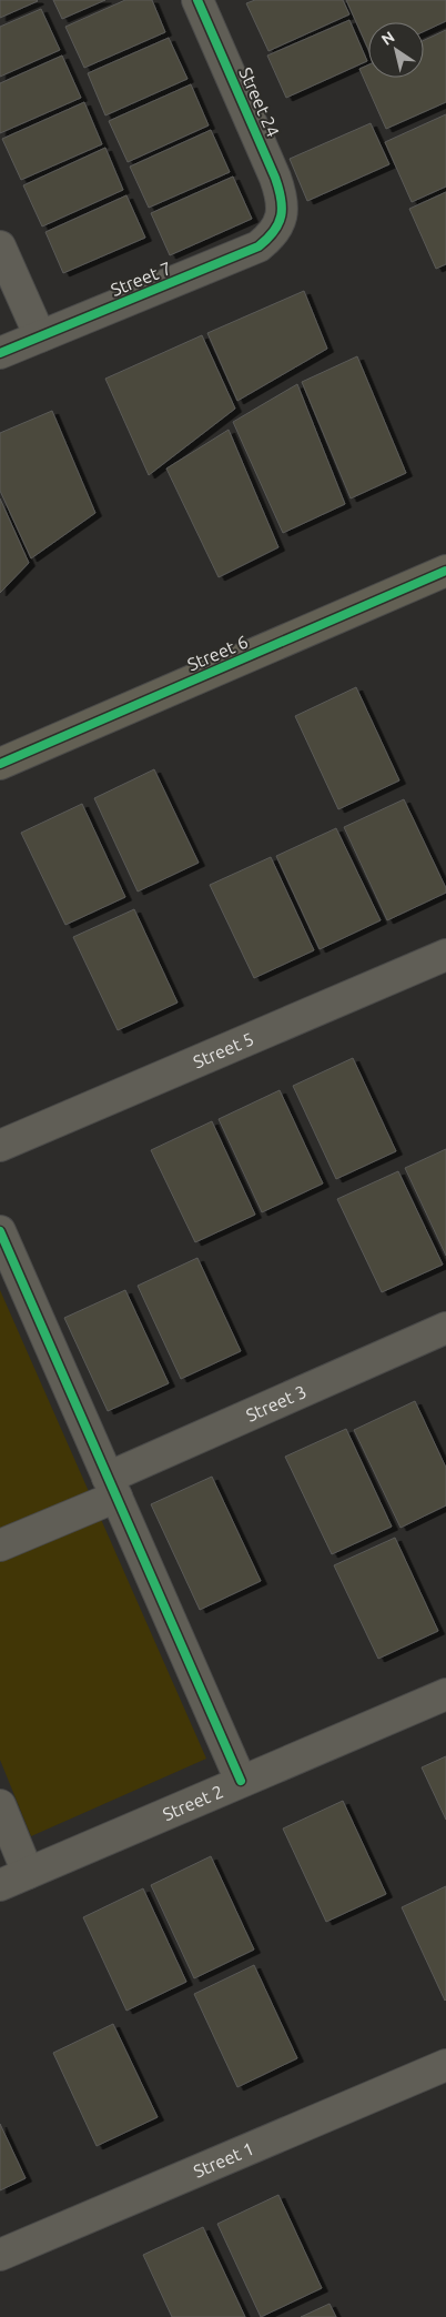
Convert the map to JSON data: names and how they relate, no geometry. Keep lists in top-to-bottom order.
{
  "streets": {
    "street": [
      "Street 24",
      "Street 7",
      "Street 6",
      "Street 5",
      "Street 3",
      "Street 2",
      "Street 1"
    ]
  },
  "crossings": [
    ["Street 24", "Street 7"]
  ],
  "north": "top left"
}
